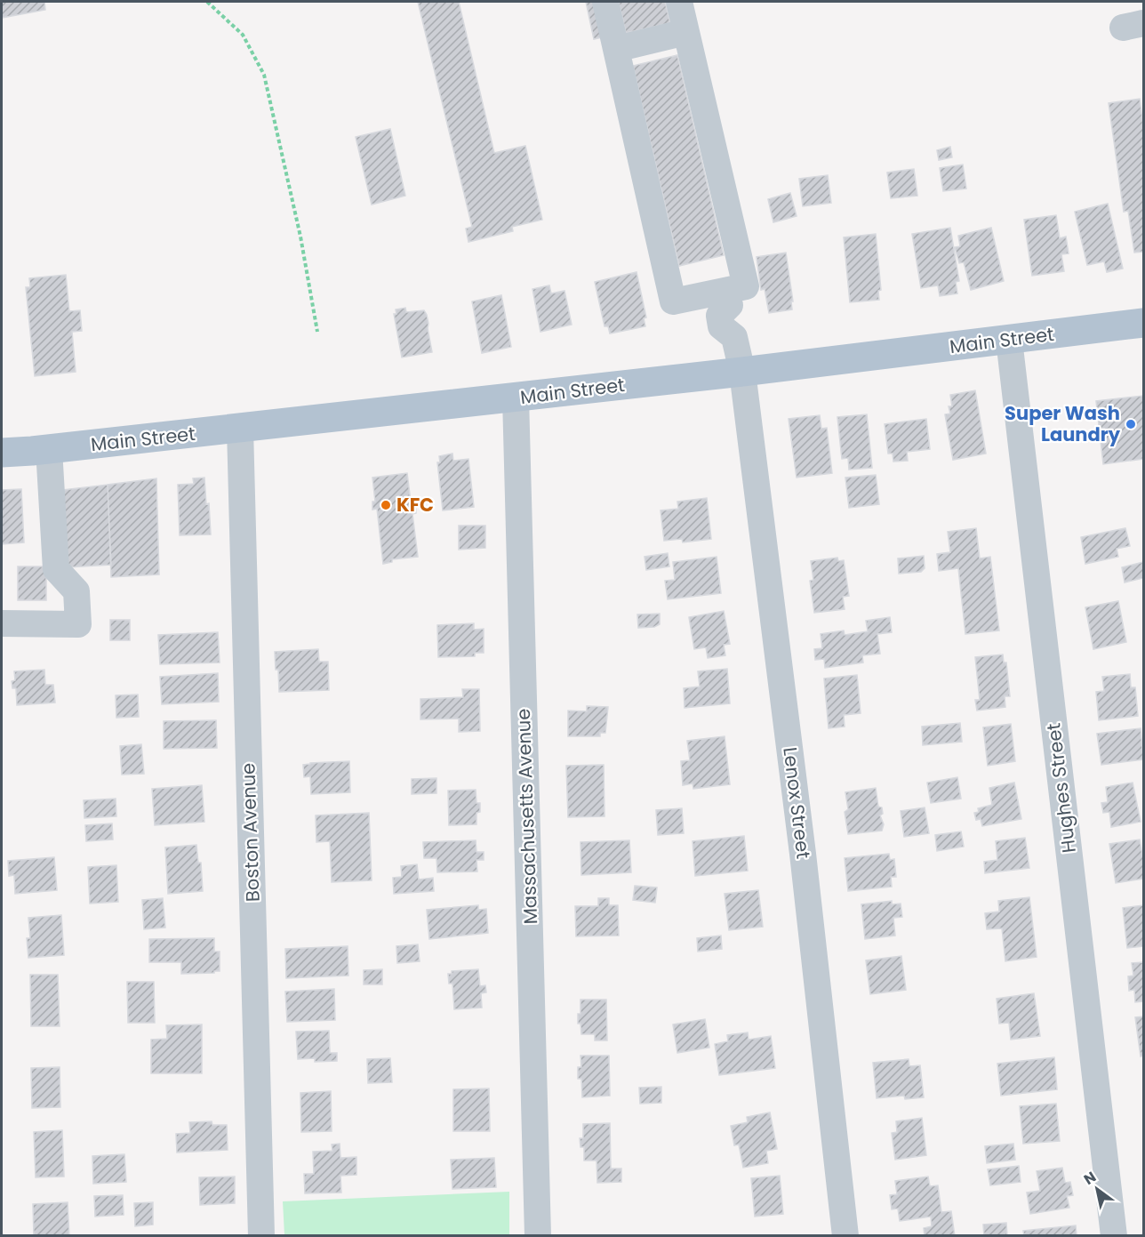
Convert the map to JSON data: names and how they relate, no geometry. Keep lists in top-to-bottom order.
{
  "streets": {
    "main road": ["Main Street"],
    "street": [
      "Hughes Street",
      "Lenox Street",
      "Massachusetts Avenue",
      "Boston Avenue"
    ]
  },
  "crossings": [
    ["Main Street", "Hughes Street"],
    ["Main Street", "Lenox Street"],
    ["Main Street", "Massachusetts Avenue"],
    ["Main Street", "Boston Avenue"]
  ],
  "places": ["Super Wash Laundry", "KFC"],
  "north": "top left"
}
